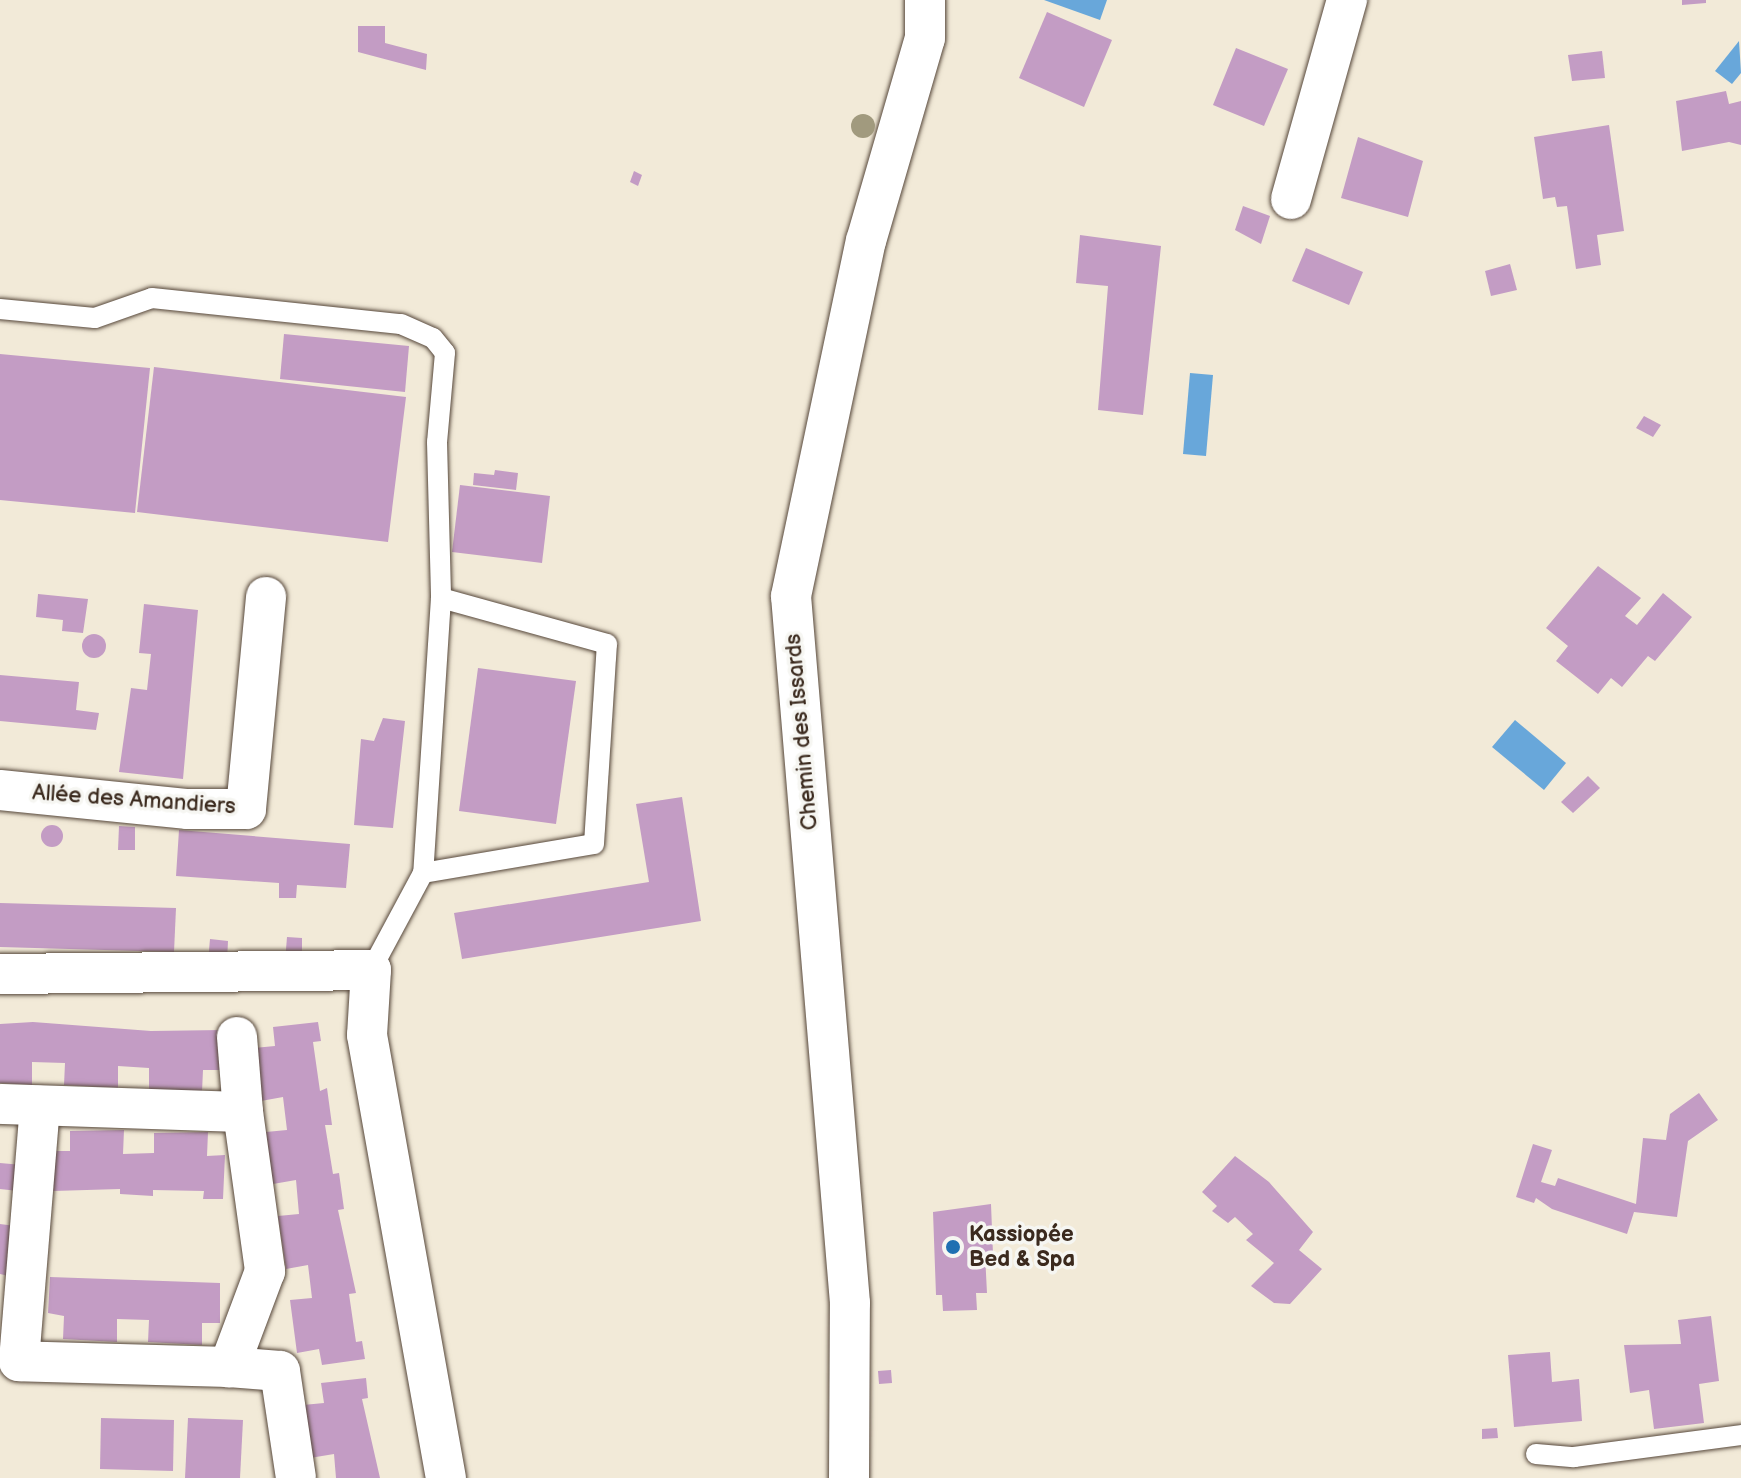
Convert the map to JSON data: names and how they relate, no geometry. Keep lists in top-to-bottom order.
{
  "streets": {
    "street": ["Chemin des Issards", "Allée des Amandiers"]
  },
  "places": ["Kassiopée Bed & Spa"]
}
